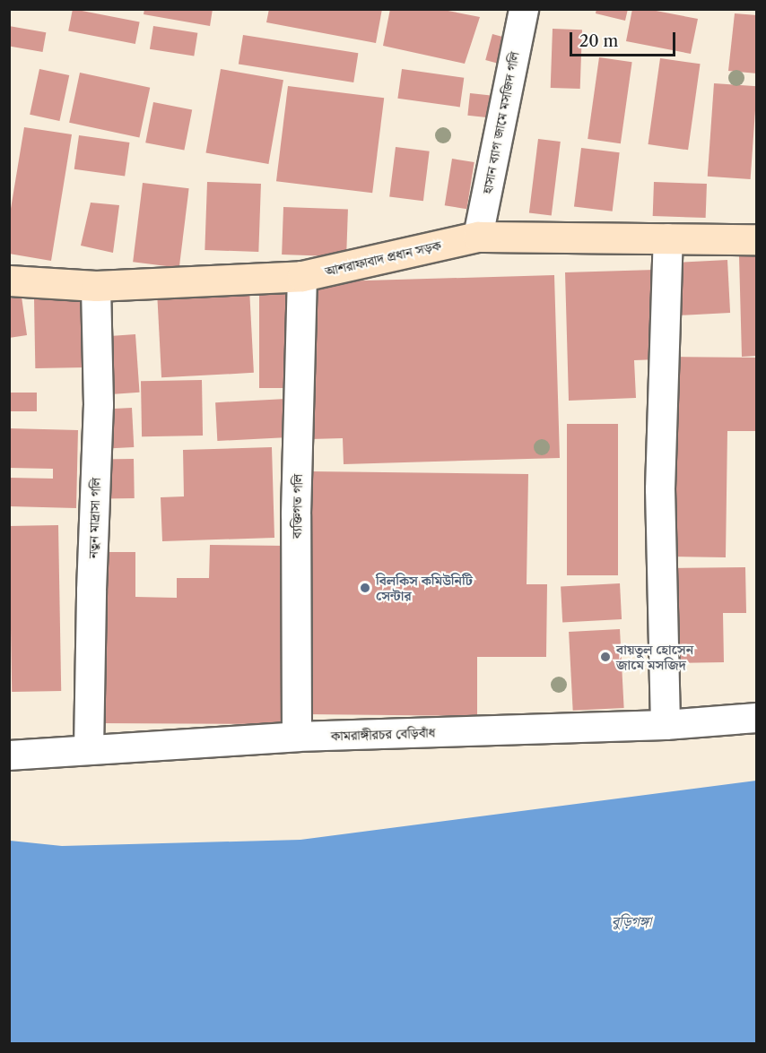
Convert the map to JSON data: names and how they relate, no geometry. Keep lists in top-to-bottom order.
{
  "streets": {
    "street": [
      "হাসান ব্যাগ জামে মসজিদ গলি",
      "আশরাফাবাদ প্রধান সড়ক",
      "ব্যক্তিগত গলি",
      "নতুন মাদ্রাসা গলি",
      "কামরাঙ্গীরচর বেড়িবাঁধ"
    ]
  },
  "crossings": [
    ["হাসান ব্যাগ জামে মসজিদ গলি", "আশরাফাবাদ প্রধান সড়ক"],
    ["আশরাফাবাদ প্রধান সড়ক", "ব্যক্তিগত গলি"],
    ["আশরাফাবাদ প্রধান সড়ক", "নতুন মাদ্রাসা গলি"],
    ["ব্যক্তিগত গলি", "কামরাঙ্গীরচর বেড়িবাঁধ"],
    ["নতুন মাদ্রাসা গলি", "কামরাঙ্গীরচর বেড়িবাঁধ"]
  ],
  "water": ["বুড়িগঙ্গা"],
  "places": ["বিলকিস কমিউনিটি সেন্টার", "বায়তুল হোসেন জামে মসজিদ"],
  "scale_bar": "20 m"
}
